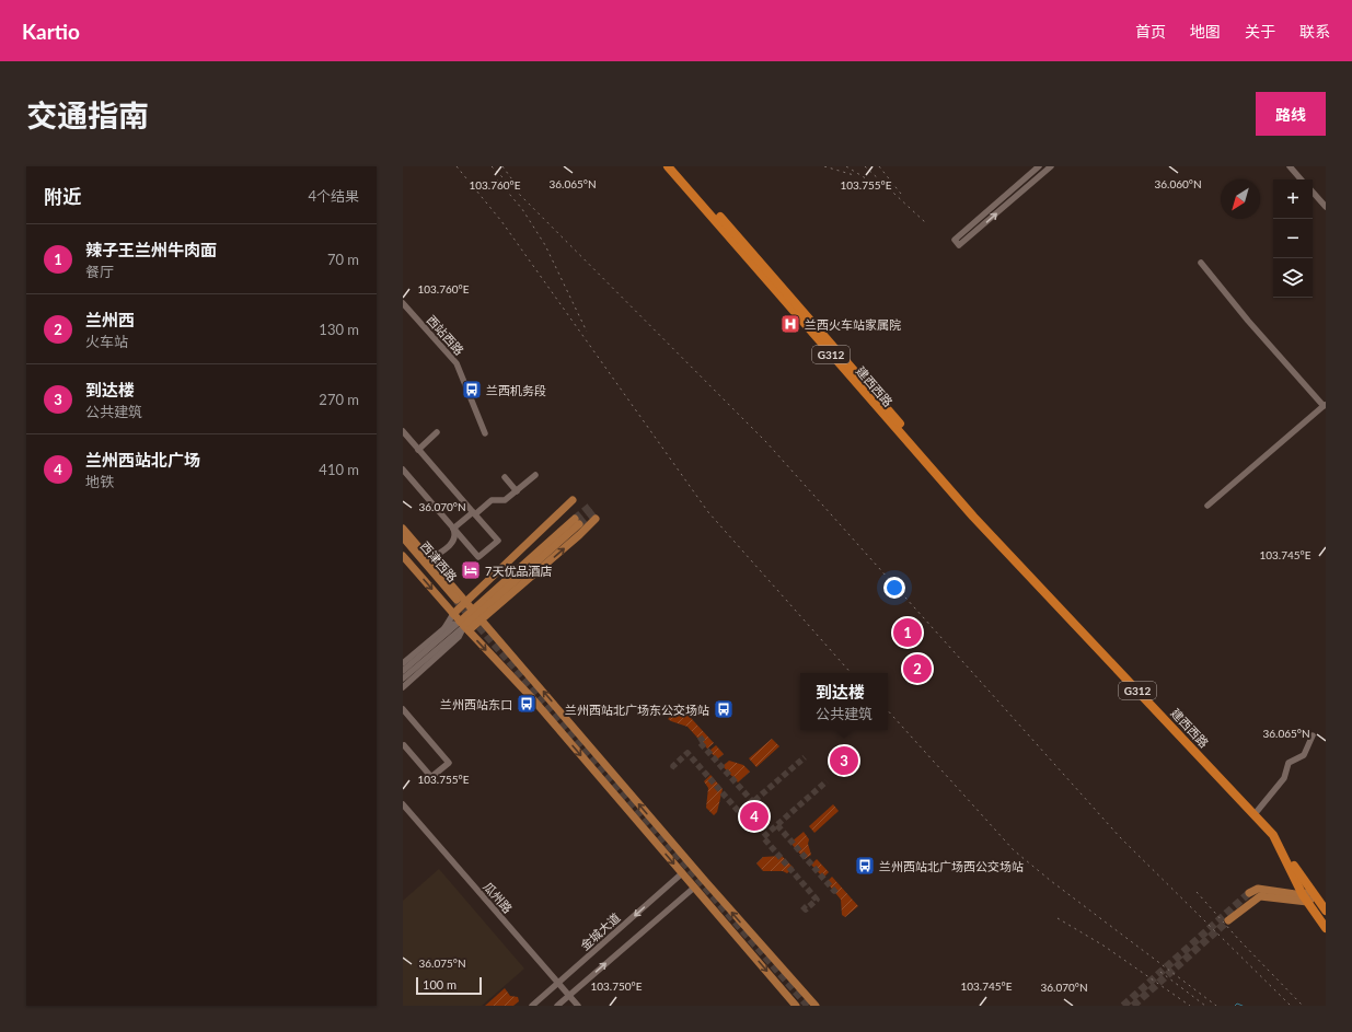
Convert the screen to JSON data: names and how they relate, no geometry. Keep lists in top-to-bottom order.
{
  "streets": {
    "highway": ["G312", "建西西路"],
    "main road": ["西津西路"],
    "street": ["西站西路", "瓜州路", "金城大道"]
  },
  "crossings": [
    ["G312", "建西西路"],
    ["瓜州路", "金城大道"]
  ],
  "places": {
    "hospital": ["兰西火车站家属院"],
    "bus stop": [
      "兰西机务段",
      "兰州西站东口",
      "兰州西站北广场东公交场站",
      "兰州西站北广场西公交场站"
    ],
    "hotel": ["7天优品酒店"]
  },
  "scale_bar": "100 m",
  "north": "bottom left",
  "page": {
    "header": "Kartio",
    "nav": [
      "首页",
      "地图",
      "关于",
      "联系"
    ],
    "title": "交通指南",
    "buttons": "路线",
    "heading": ["附近", "4个结果"],
    "map_buttons": ["+", "−"],
    "list": [
      {
        "mark": "1",
        "name": "辣子王兰州牛肉面",
        "note": "餐厅",
        "value": "70 m"
      },
      {
        "mark": "2",
        "name": "兰州西",
        "note": "火车站",
        "value": "130 m"
      },
      {
        "mark": "3",
        "name": "到达楼",
        "note": "公共建筑",
        "value": "270 m"
      },
      {
        "mark": "4",
        "name": "兰州西站北广场",
        "note": "地铁",
        "value": "410 m"
      }
    ],
    "pins": [
      "1",
      "2",
      "3",
      "4"
    ],
    "popup": ["到达楼", "公共建筑"],
    "scale": "100 m"
  },
  "coordinates": [
    "36.065°N",
    "36.060°N",
    "103.760°E",
    "103.755°E",
    "36.070°N",
    "103.745°E",
    "36.075°N",
    "103.750°E"
  ]
}
